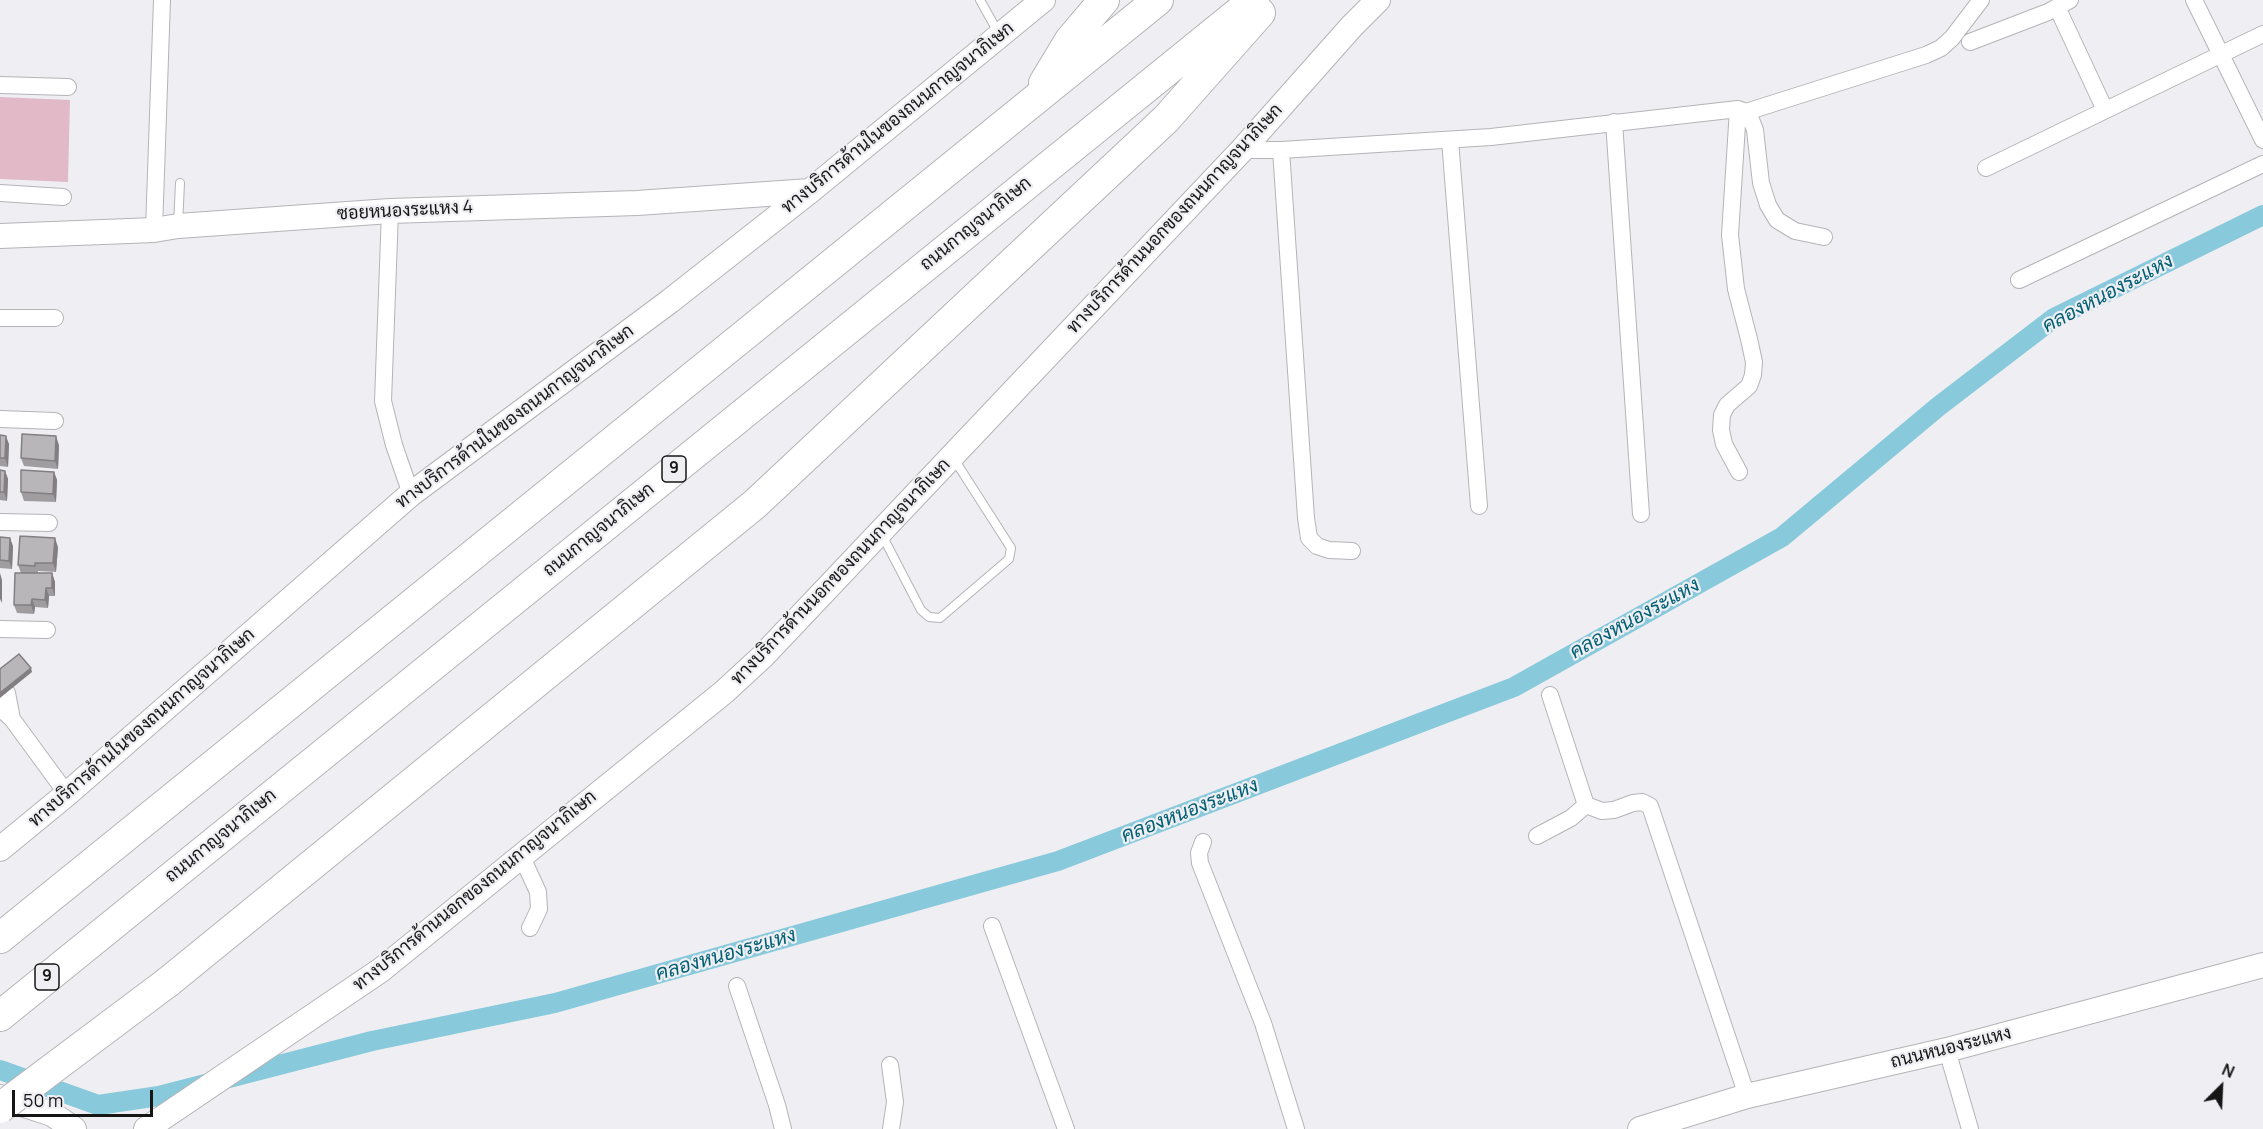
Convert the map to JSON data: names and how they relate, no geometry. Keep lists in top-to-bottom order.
{
  "streets": {
    "highway": ["ถนนกาญจนาภิเษก", "9"],
    "main road": [
      "ทางบริการด้านในของถนนกาญจนาภิเษก",
      "ซอยหนองระแหง 4",
      "ทางบริการด้านนอกของถนนกาญจนาภิเษก",
      "ถนนหนองระแหง"
    ]
  },
  "crossings": [
    ["ทางบริการด้านในของถนนกาญจนาภิเษก", "ซอยหนองระแหง 4"]
  ],
  "water": ["คลองหนองระแหง"],
  "scale_bar": "50 m",
  "north": "top right"
}
